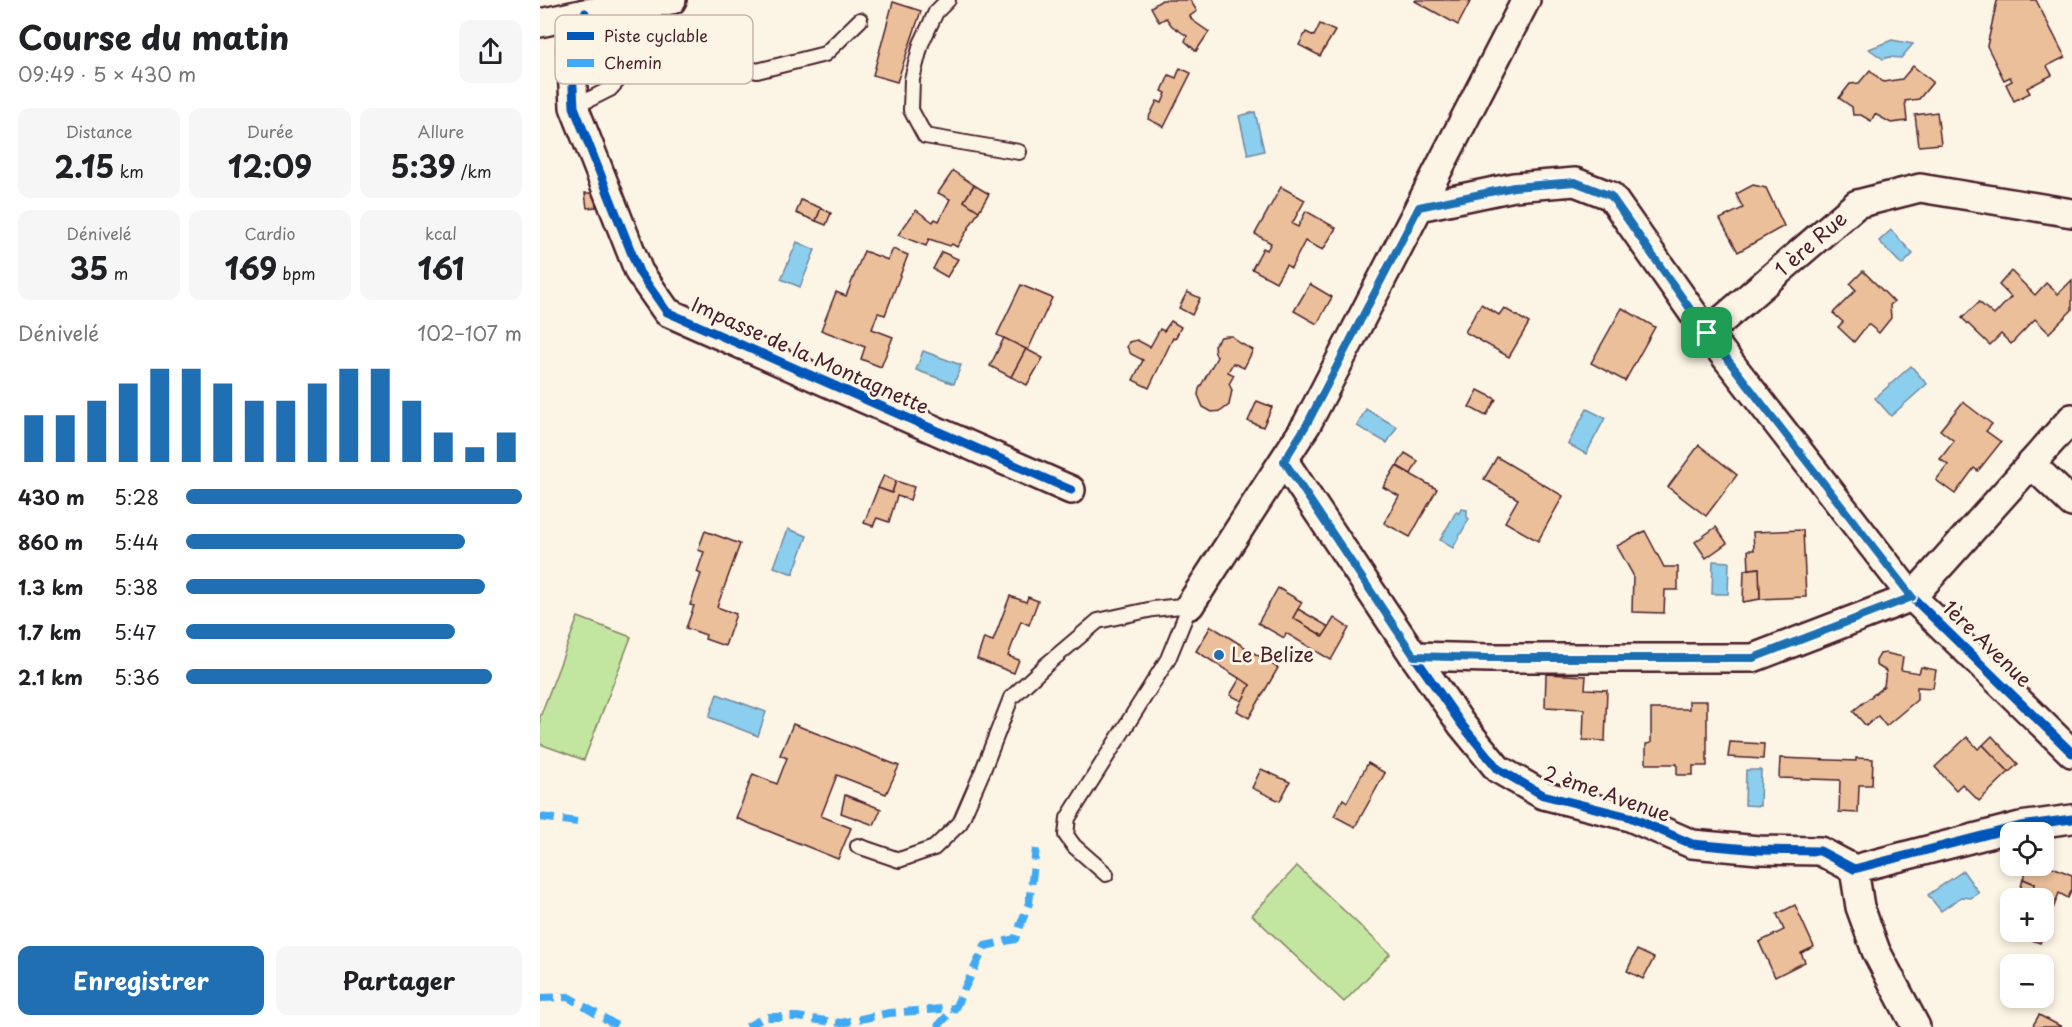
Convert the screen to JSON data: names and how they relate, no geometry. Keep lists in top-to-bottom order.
{
  "streets": {
    "street": [
      "1 ère Rue",
      "Impasse de la Montagnette",
      "1ère Avenue",
      "2 ème Avenue"
    ]
  },
  "crossings": [
    ["1 ère Rue", "1ère Avenue"]
  ],
  "places": ["Le Belize"],
  "legend": ["Piste cyclable", "Chemin"],
  "page": {
    "heading": ["Course du matin", "09:49 · 5 × 430 m"],
    "stats": [
      ["Distance", "2.15 km"],
      ["Durée", "12:09"],
      ["Allure", "5:39 /km"],
      ["Dénivelé", "35 m"],
      ["Cardio", "169 bpm"],
      ["kcal", "161"]
    ],
    "chart": ["Dénivelé", "102–107 m"],
    "list": [
      {
        "name": "430 m",
        "note": "5:28"
      },
      {
        "name": "860 m",
        "note": "5:44"
      },
      {
        "name": "1.3 km",
        "note": "5:38"
      },
      {
        "name": "1.7 km",
        "note": "5:47"
      },
      {
        "name": "2.1 km",
        "note": "5:36"
      }
    ],
    "map_buttons": ["+", "−"],
    "buttons": ["Enregistrer", "Partager"]
  }
}
